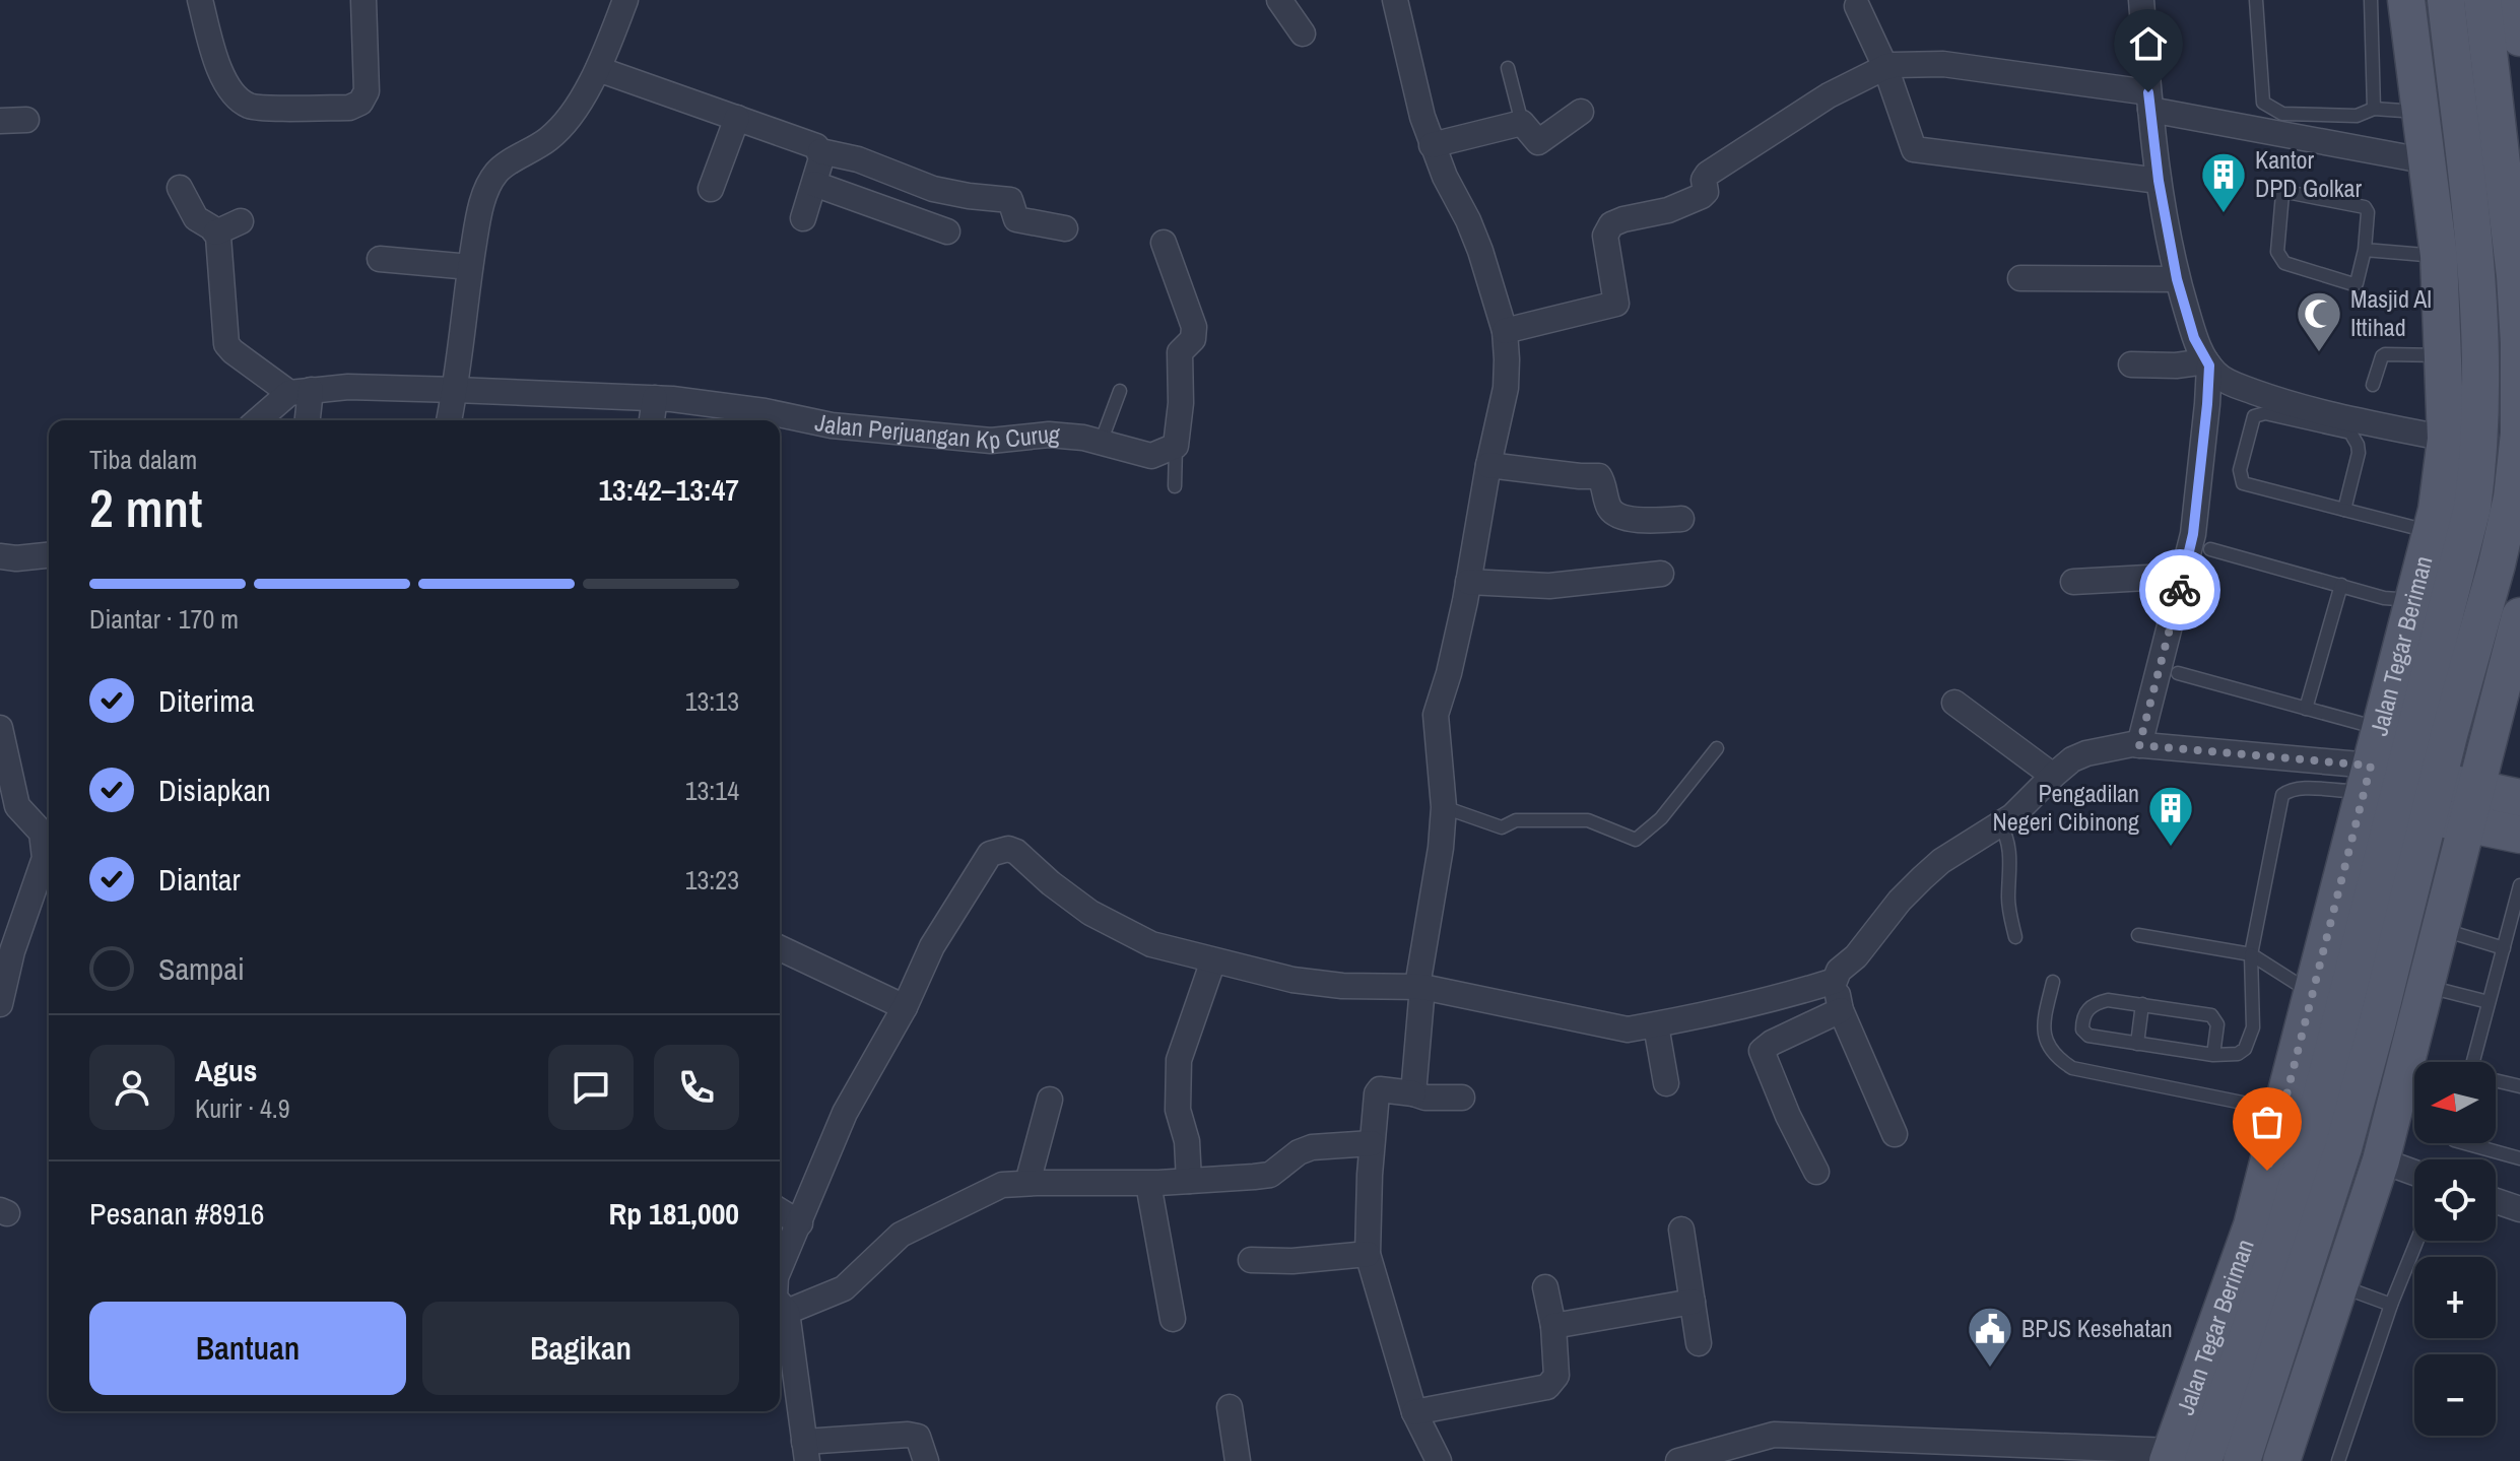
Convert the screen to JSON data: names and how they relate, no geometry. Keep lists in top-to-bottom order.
{
  "streets": {
    "main road": ["Jalan Tegar Beriman"],
    "street": ["Jalan Perjuangan Kp Curug"]
  },
  "places": {
    "building": ["Kantor DPD Golkar", "Pengadilan Negeri Cibinong"],
    "mosque": ["Masjid Al Ittihad"],
    "public building": ["BPJS Kesehatan"]
  },
  "north": "left",
  "page": {
    "heading": ["2 mnt", "Tiba dalam", "13:42–13:47"],
    "panel": [
      "Agus",
      "Kurir · 4.9",
      "Pesanan #8916",
      "Rp 181,000"
    ],
    "bar": "Diantar · 170 m",
    "list": [
      ["Diterima", "13:13"],
      ["Disiapkan", "13:14"],
      ["Diantar", "13:23"],
      "Sampai"
    ],
    "map_buttons": ["+", "−"],
    "buttons": ["Bantuan", "Bagikan"]
  }
}
